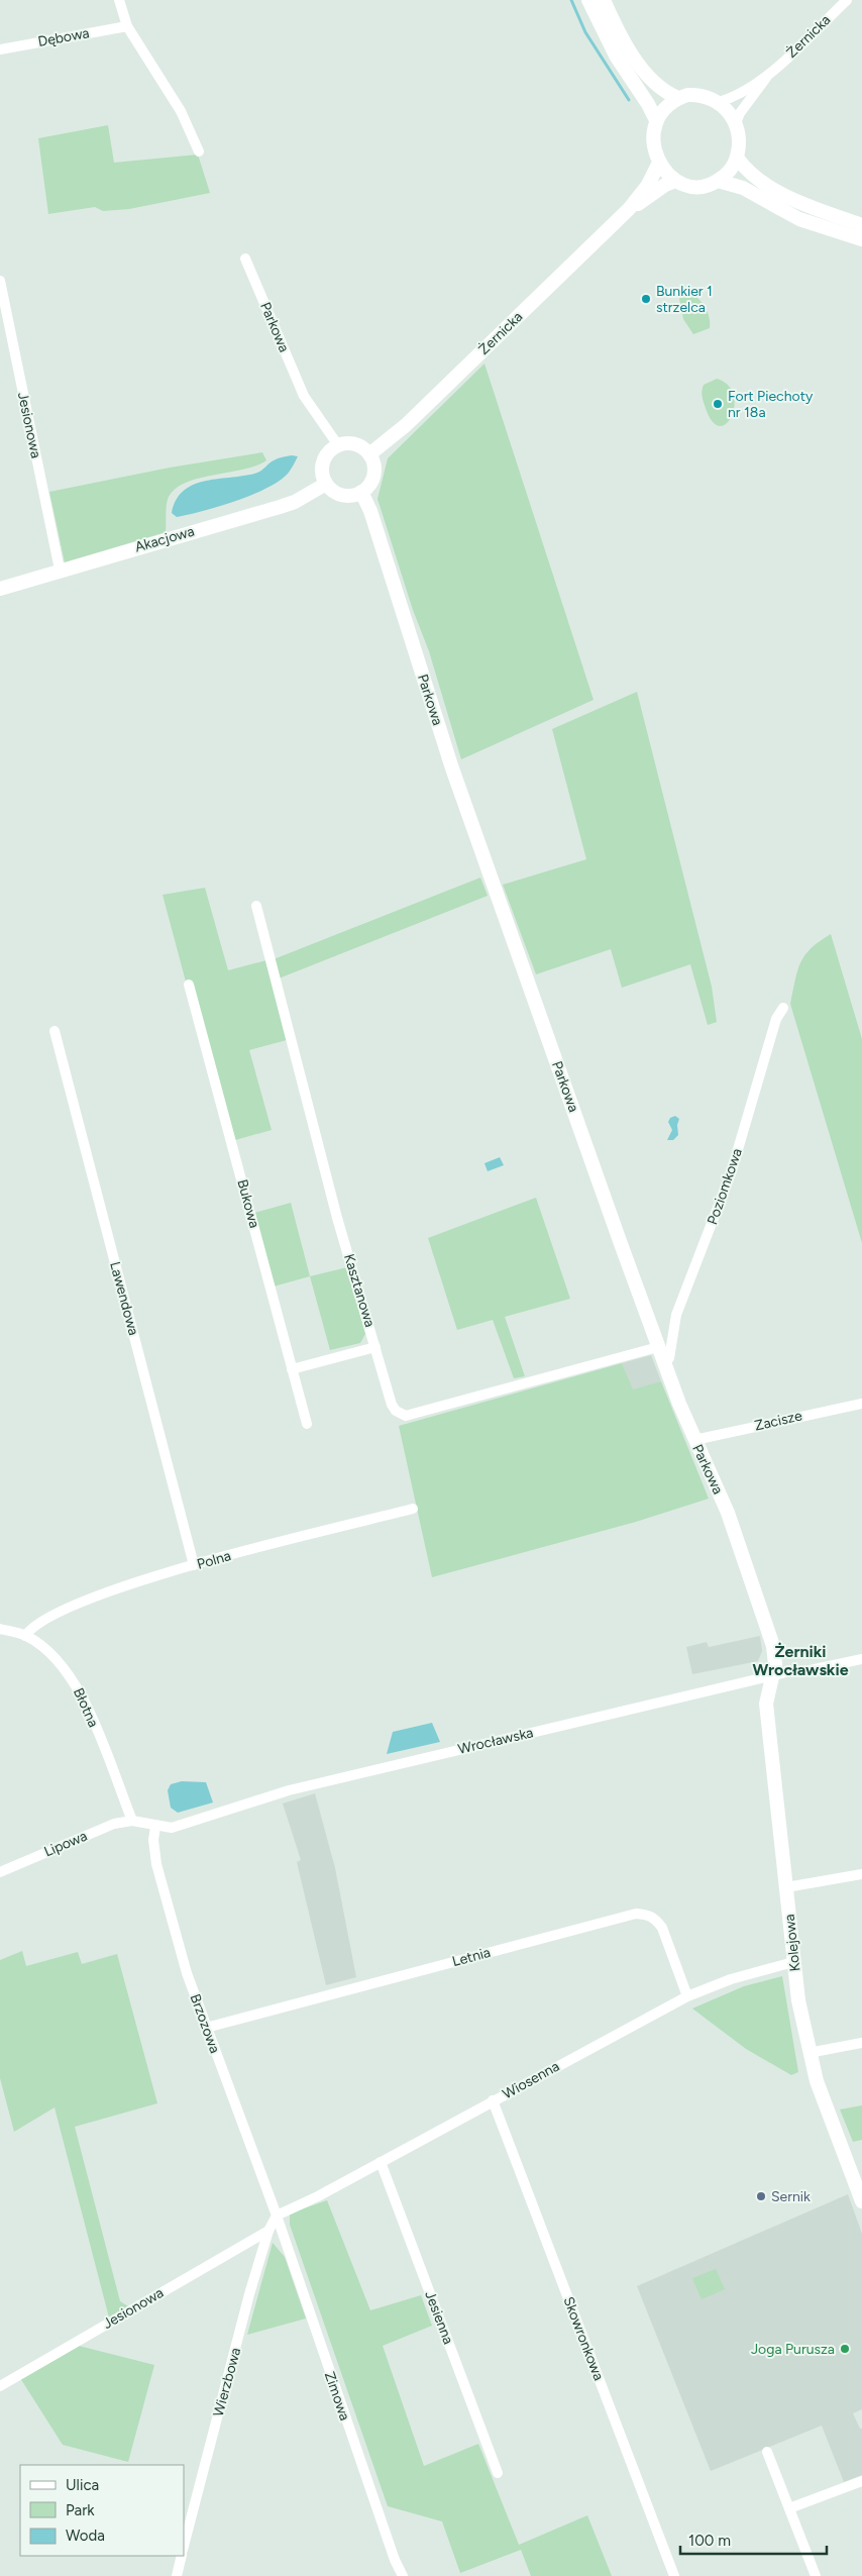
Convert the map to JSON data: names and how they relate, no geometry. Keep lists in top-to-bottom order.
{
  "streets": {
    "street": [
      "Żernicka",
      "Dębowa",
      "Parkowa",
      "Jesionowa",
      "Akacjowa",
      "Poziomkowa",
      "Bukowa",
      "Kasztanowa",
      "Lawendowa",
      "Zacisze",
      "Polna",
      "Błotna",
      "Wrocławska",
      "Lipowa",
      "Kolejowa",
      "Letnia",
      "Brzozowa",
      "Wiosenna",
      "Jesienna",
      "Skowronkowa",
      "Wierzbowa",
      "Zimowa"
    ]
  },
  "crossings": [
    ["Żernicka", "Parkowa"],
    ["Żernicka", "Akacjowa"],
    ["Parkowa", "Akacjowa"],
    ["Parkowa", "Poziomkowa"],
    ["Parkowa", "Kasztanowa"],
    ["Parkowa", "Zacisze"],
    ["Parkowa", "Wrocławska"],
    ["Parkowa", "Kolejowa"],
    ["Jesionowa", "Akacjowa"],
    ["Jesionowa", "Wierzbowa"],
    ["Lawendowa", "Polna"],
    ["Polna", "Błotna"],
    ["Błotna", "Wrocławska"],
    ["Błotna", "Lipowa"],
    ["Wrocławska", "Lipowa"],
    ["Wrocławska", "Kolejowa"],
    ["Wrocławska", "Brzozowa"],
    ["Kolejowa", "Wiosenna"],
    ["Letnia", "Brzozowa"],
    ["Letnia", "Wiosenna"],
    ["Brzozowa", "Wiosenna"],
    ["Brzozowa", "Wierzbowa"],
    ["Brzozowa", "Zimowa"],
    ["Wiosenna", "Jesienna"],
    ["Wiosenna", "Skowronkowa"],
    ["Wiosenna", "Wierzbowa"],
    ["Wiosenna", "Zimowa"],
    ["Wierzbowa", "Zimowa"]
  ],
  "districts": ["Żerniki Wrocławskie"],
  "places": [
    "Bunkier 1 strzelca",
    "Fort Piechoty nr 18a",
    "Sernik",
    "Joga Purusza"
  ],
  "legend": ["Ulica", "Park", "Woda"],
  "scale_bar": "100 m"
}
